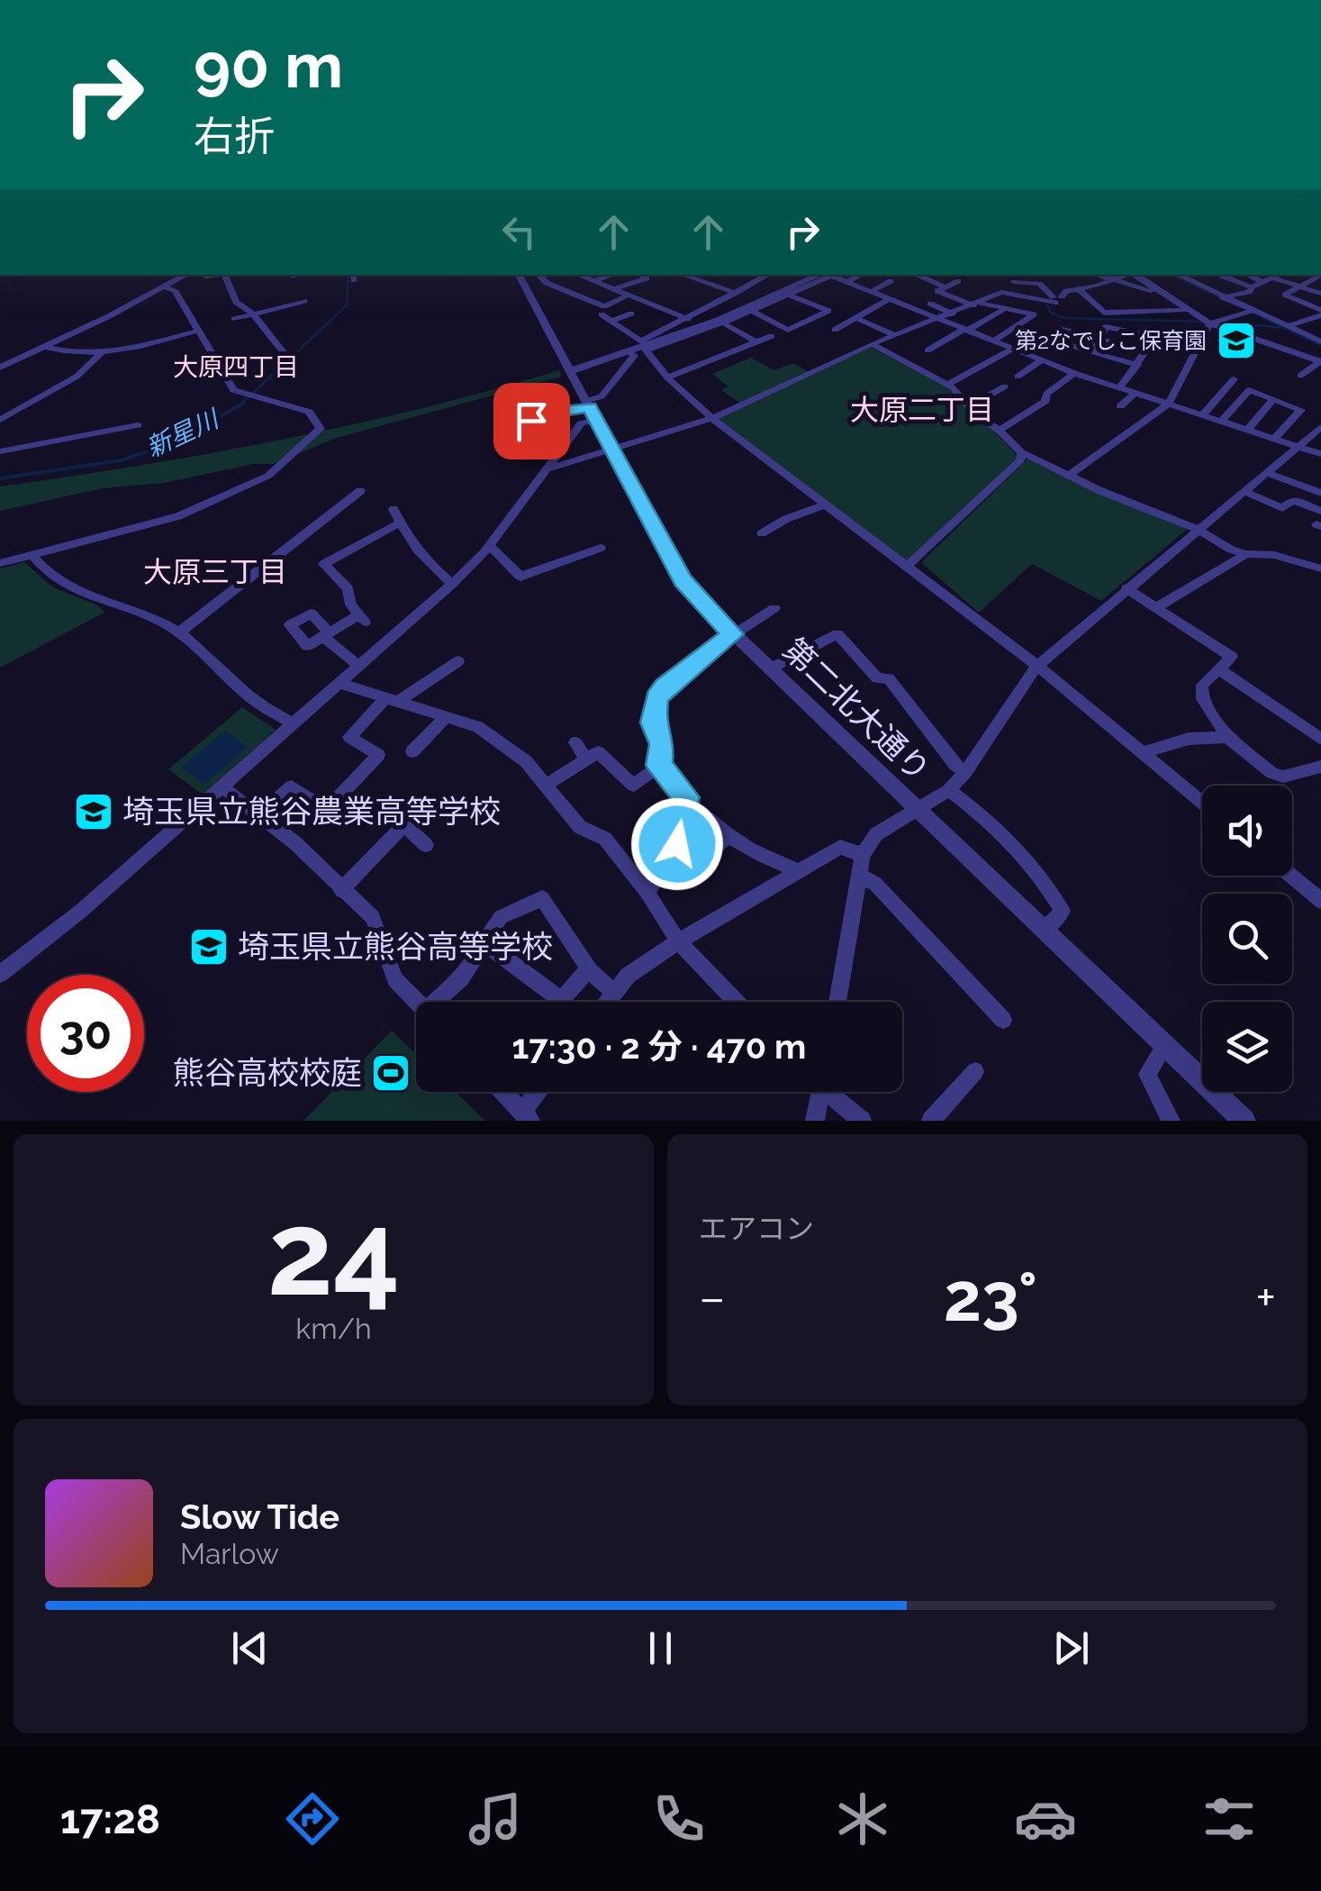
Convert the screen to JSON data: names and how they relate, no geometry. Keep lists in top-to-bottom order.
{
  "streets": {
    "street": ["第二北大通り"]
  },
  "districts": ["大原四丁目", "大原二丁目", "大原三丁目"],
  "water": ["新星川"],
  "places": {
    "school or university": ["第2なでしこ保育園", "埼玉県立熊谷農業高等学校", "埼玉県立熊谷高等学校"],
    "sports": ["熊谷高校校庭"]
  },
  "page": {
    "turn": ["90 m", "右折"],
    "limit": "30",
    "trip": "17:30 · 2 分 · 470 m",
    "tile": [
      ["24", "km/h"],
      "エアコン"
    ],
    "heat": ["−", "23°", "+"],
    "song": ["Slow Tide", "Marlow"],
    "tabs": "17:28"
  }
}
